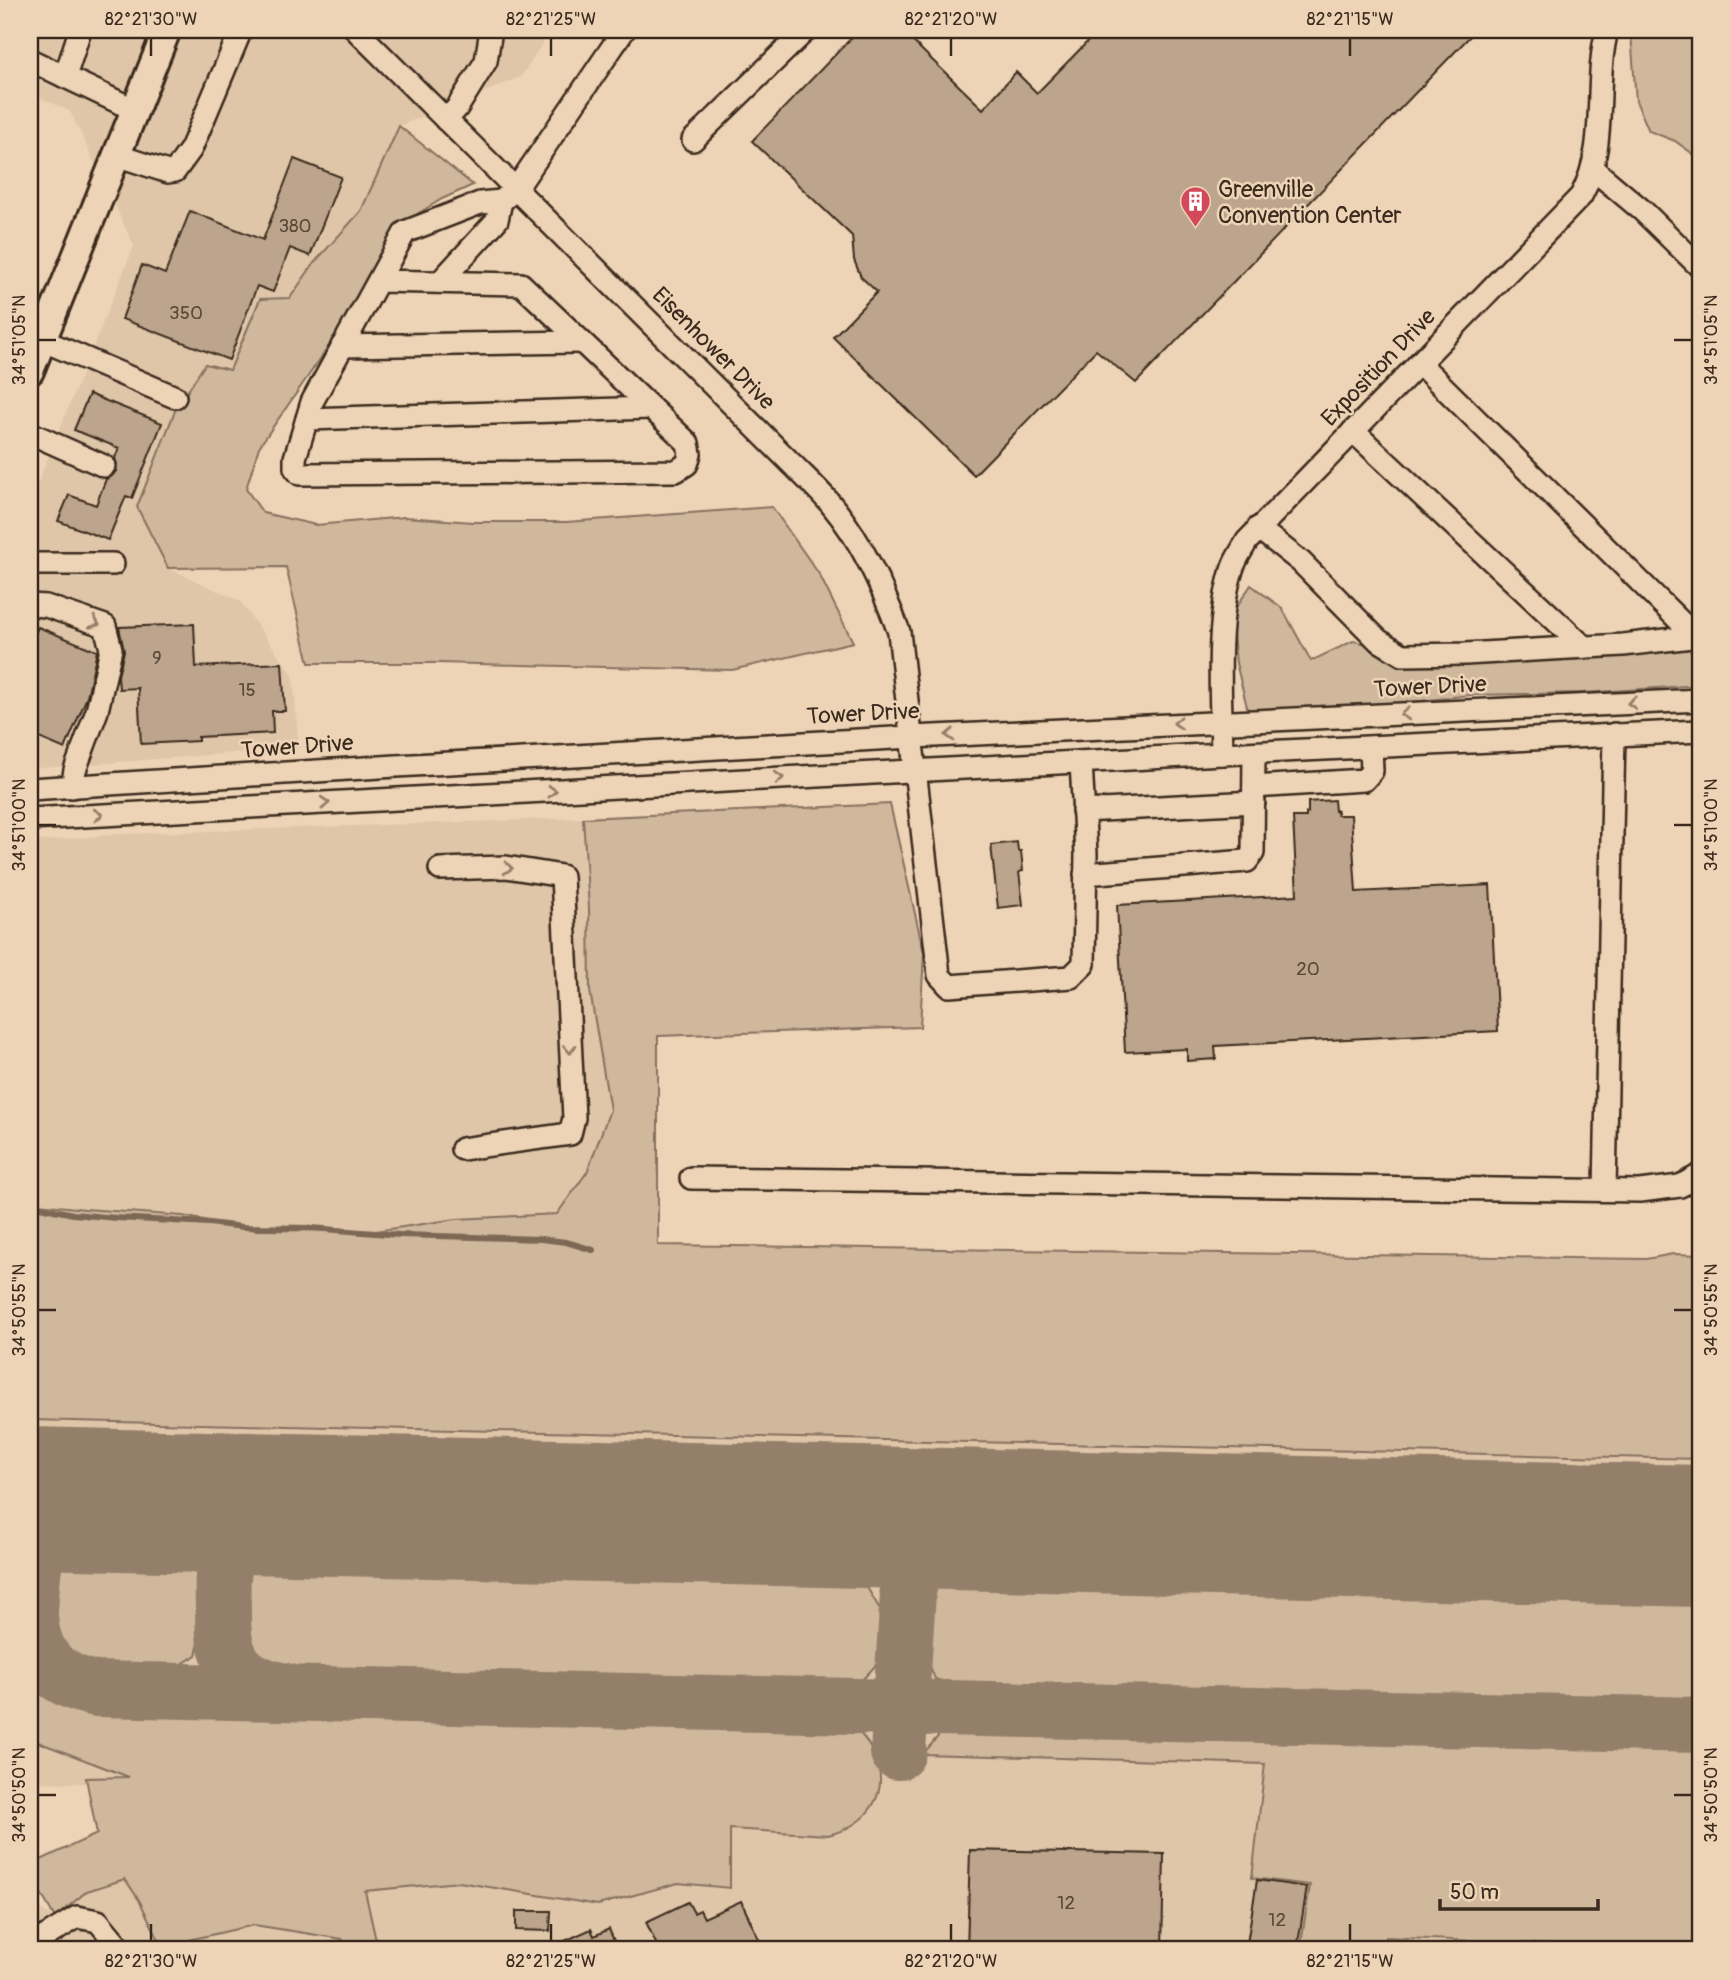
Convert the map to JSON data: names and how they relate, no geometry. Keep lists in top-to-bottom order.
{
  "streets": {
    "street": ["Eisenhower Drive", "Exposition Drive", "Tower Drive"]
  },
  "crossings": [
    ["Eisenhower Drive", "Tower Drive"],
    ["Exposition Drive", "Tower Drive"]
  ],
  "places": {
    "building": ["Greenville Convention Center"]
  },
  "house_numbers": [
    "380",
    "350",
    "9",
    "15",
    "20",
    "12",
    "12"
  ],
  "scale_bar": "50 m",
  "coordinates": [
    "82°21'30\"W",
    "82°21'25\"W",
    "82°21'20\"W",
    "82°21'15\"W",
    "34°51'05\"N",
    "34°51'00\"N",
    "34°50'55\"N",
    "34°50'50\"N"
  ]
}
